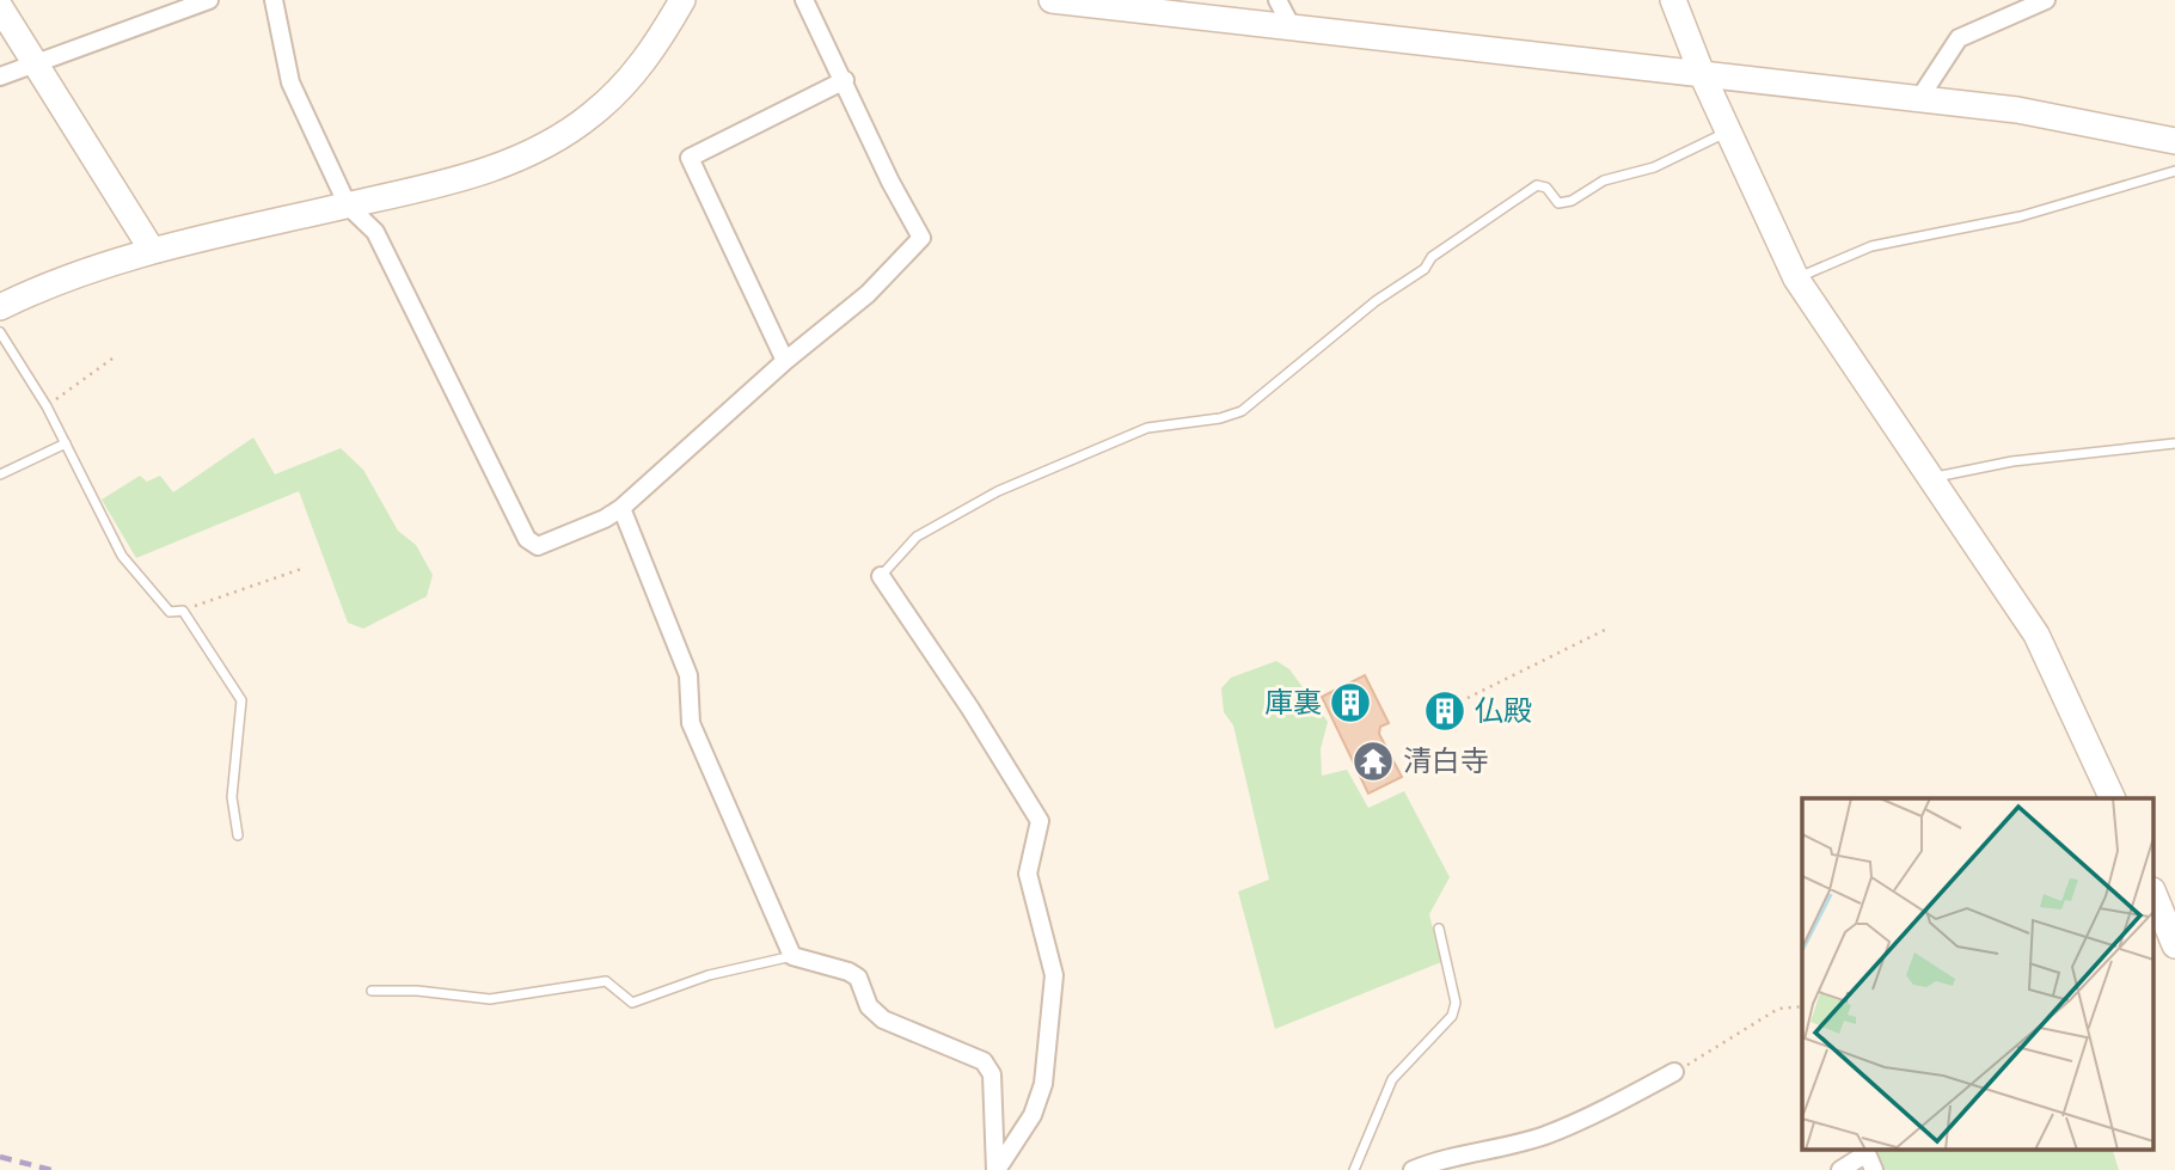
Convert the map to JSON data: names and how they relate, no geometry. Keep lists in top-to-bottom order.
{
  "places": {
    "building": ["庫裏", "仏殿"],
    "temple": ["清白寺"]
  }
}
